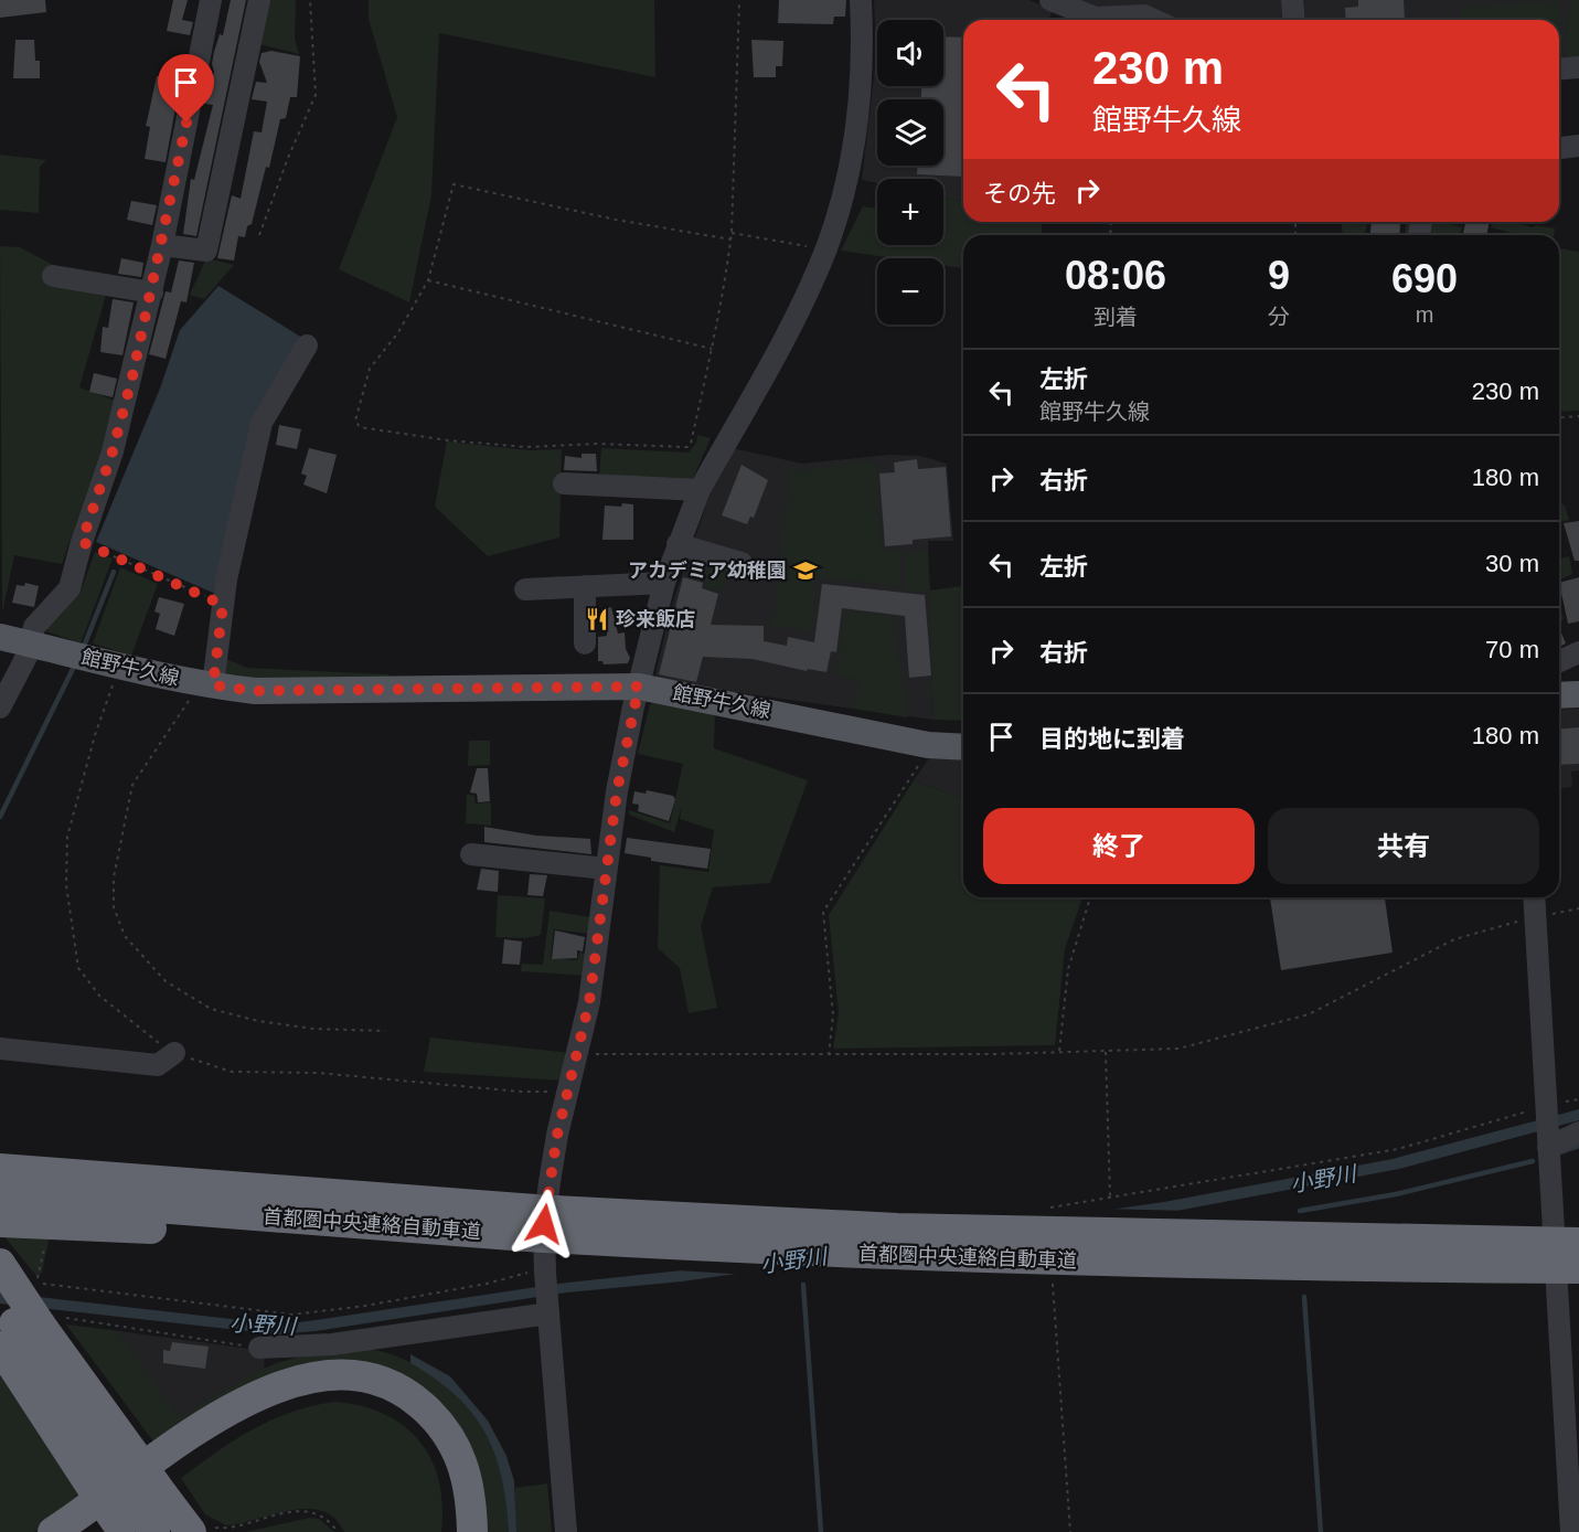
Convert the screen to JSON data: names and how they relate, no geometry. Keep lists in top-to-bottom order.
{
  "streets": {
    "highway": ["首都圏中央連絡自動車道"],
    "main road": ["館野牛久線"]
  },
  "water": ["小野川"],
  "places": {
    "school or university": ["アカデミア幼稚園"],
    "restaurant": ["珍来飯店"]
  },
  "page": {
    "map_buttons": ["+", "−"],
    "turn": ["230 m", "館野牛久線"],
    "then": "その先",
    "eta": [
      "08:06",
      "到着",
      "9",
      "分",
      "690",
      "m"
    ],
    "list": [
      {
        "name": "左折",
        "note": "館野牛久線",
        "value": "230 m"
      },
      {
        "name": "右折",
        "value": "180 m"
      },
      {
        "name": "左折",
        "value": "30 m"
      },
      {
        "name": "右折",
        "value": "70 m"
      },
      {
        "name": "目的地に到着",
        "value": "180 m"
      }
    ],
    "buttons": ["終了", "共有"]
  }
}
